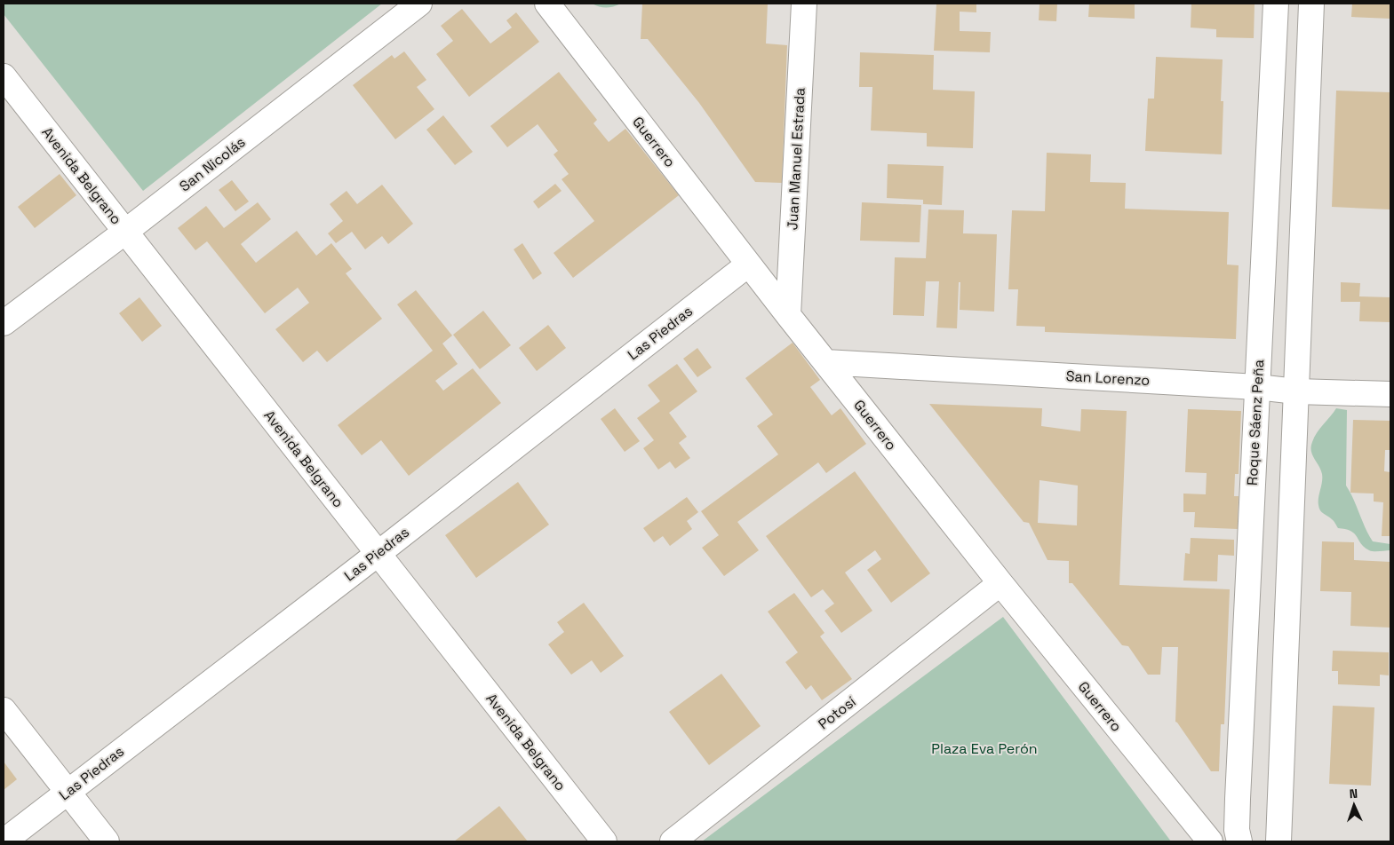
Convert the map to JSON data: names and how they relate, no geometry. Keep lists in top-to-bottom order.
{
  "streets": {
    "street": [
      "Guerrero",
      "Juan Manuel Estrada",
      "San Nicolás",
      "Avenida Belgrano",
      "Las Piedras",
      "San Lorenzo",
      "Roque Sáenz Peña",
      "Potosí"
    ]
  },
  "crossings": [
    ["Guerrero", "Juan Manuel Estrada"],
    ["Guerrero", "Las Piedras"],
    ["Guerrero", "San Lorenzo"],
    ["Guerrero", "Potosí"],
    ["San Nicolás", "Avenida Belgrano"],
    ["Avenida Belgrano", "Las Piedras"],
    ["San Lorenzo", "Roque Sáenz Peña"]
  ],
  "parks": ["Plaza Eva Perón"],
  "north": "top"
}
